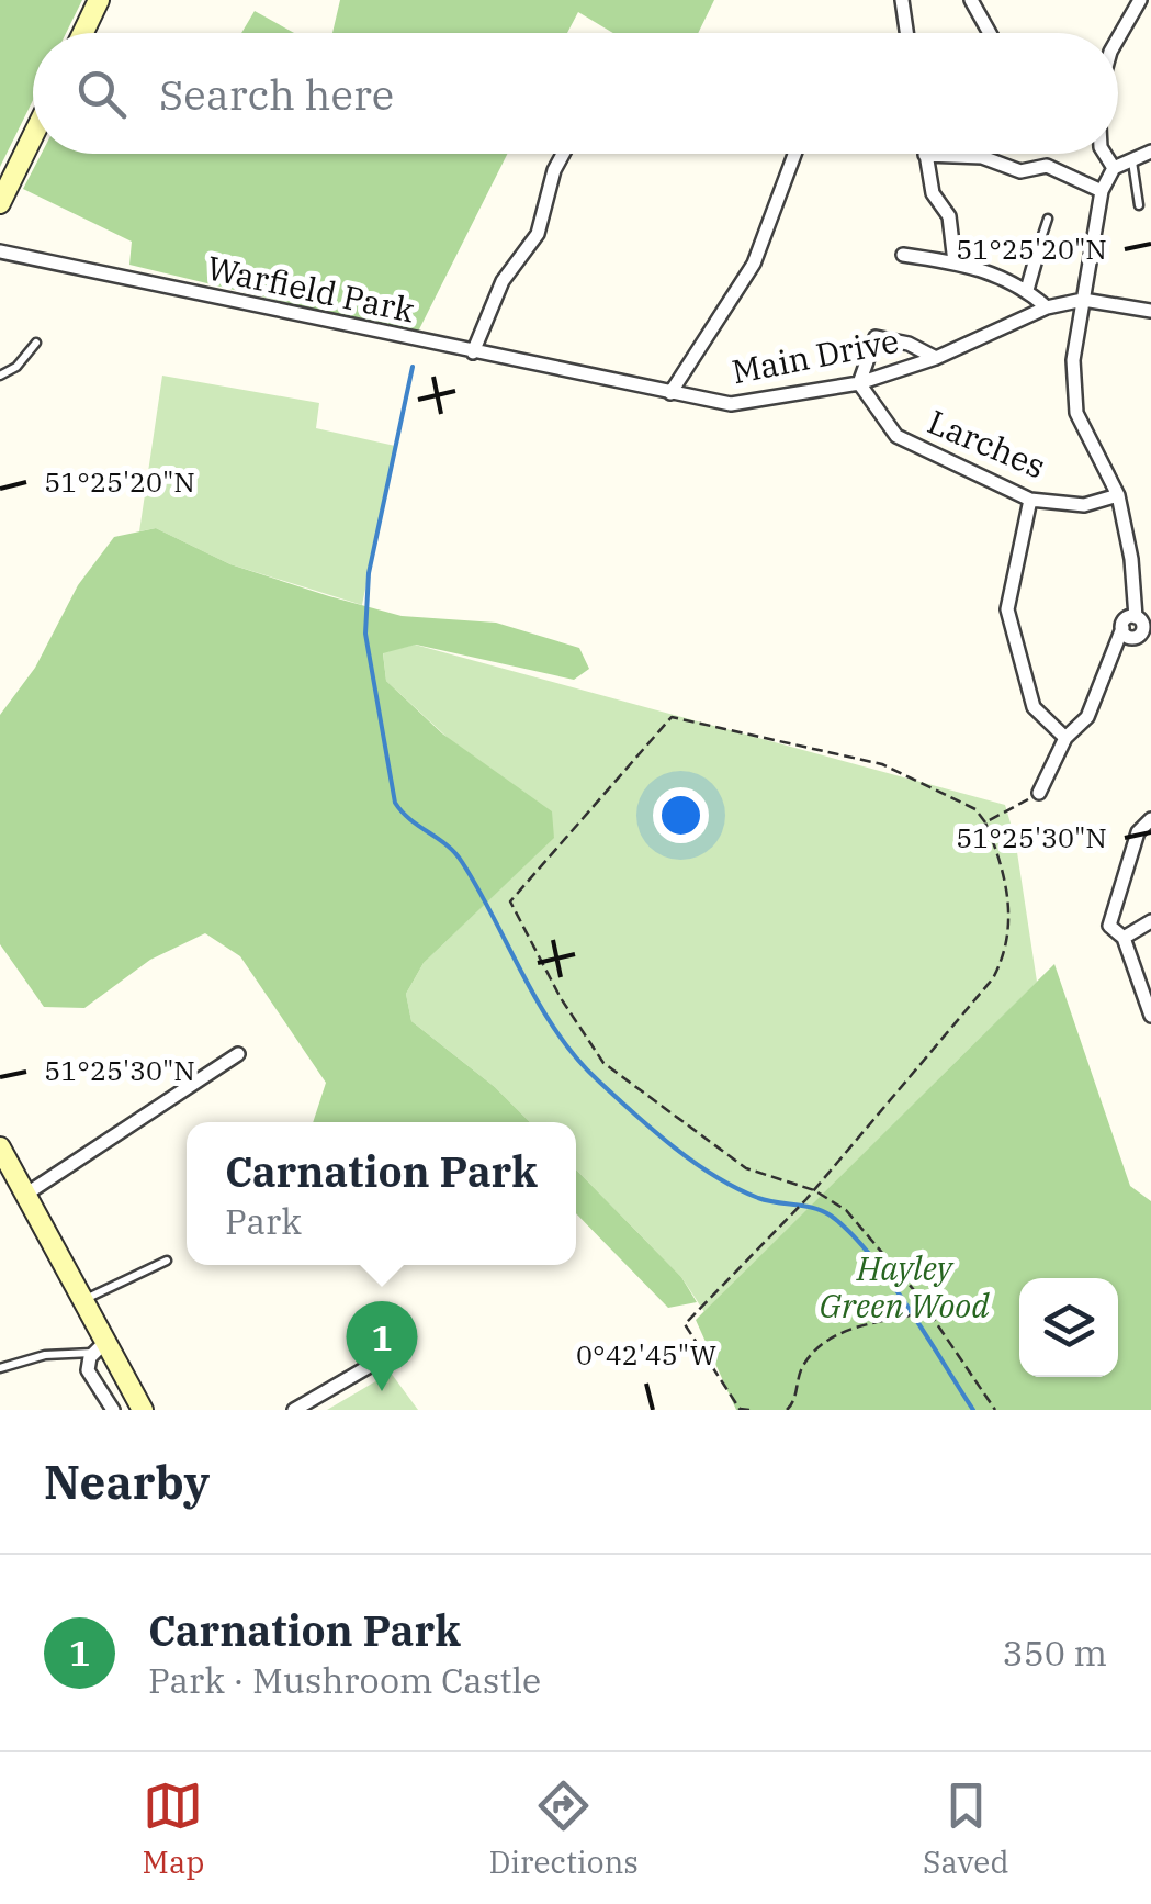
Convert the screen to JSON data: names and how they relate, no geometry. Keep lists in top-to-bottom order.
{
  "streets": {
    "street": ["Warfield Park", "Main Drive", "Larches"]
  },
  "crossings": [
    ["Warfield Park", "Main Drive"],
    ["Main Drive", "Larches"]
  ],
  "parks": ["Hayley Green Wood"],
  "page": {
    "search": "Search here",
    "popup": ["Carnation Park", "Park"],
    "pins": "1",
    "heading": "Nearby",
    "list": [
      {
        "mark": "1",
        "name": "Carnation Park",
        "note": "Park · Mushroom Castle",
        "value": "350 m"
      }
    ],
    "nav": ["Map", "Directions", "Saved"]
  },
  "coordinates": ["51°25'20\"N", "51°25'30\"N", "0°42'45\"W"]
}
